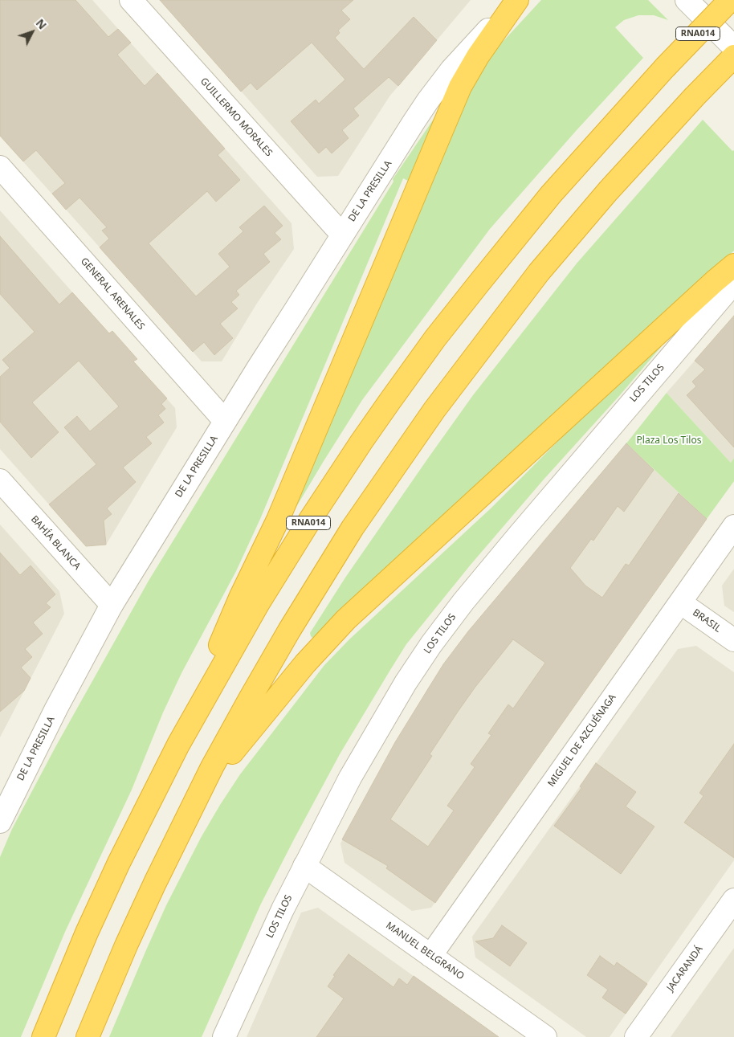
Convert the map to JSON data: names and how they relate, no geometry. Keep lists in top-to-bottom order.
{
  "streets": {
    "highway": ["RNA014"],
    "street": [
      "GUILLERMO MORALES",
      "DE LA PRESILLA",
      "GENERAL ARENALES",
      "LOS TILOS",
      "BAHÍA BLANCA",
      "BRASIL",
      "MIGUEL DE AZCUÉNAGA",
      "MANUEL BELGRANO",
      "JACARANDÁ"
    ]
  },
  "crossings": [
    ["GUILLERMO MORALES", "DE LA PRESILLA"],
    ["DE LA PRESILLA", "GENERAL ARENALES"],
    ["DE LA PRESILLA", "BAHÍA BLANCA"],
    ["LOS TILOS", "MANUEL BELGRANO"],
    ["BRASIL", "MIGUEL DE AZCUÉNAGA"],
    ["MIGUEL DE AZCUÉNAGA", "MANUEL BELGRANO"]
  ],
  "parks": ["Plaza Los Tilos"],
  "north": "top right"
}
